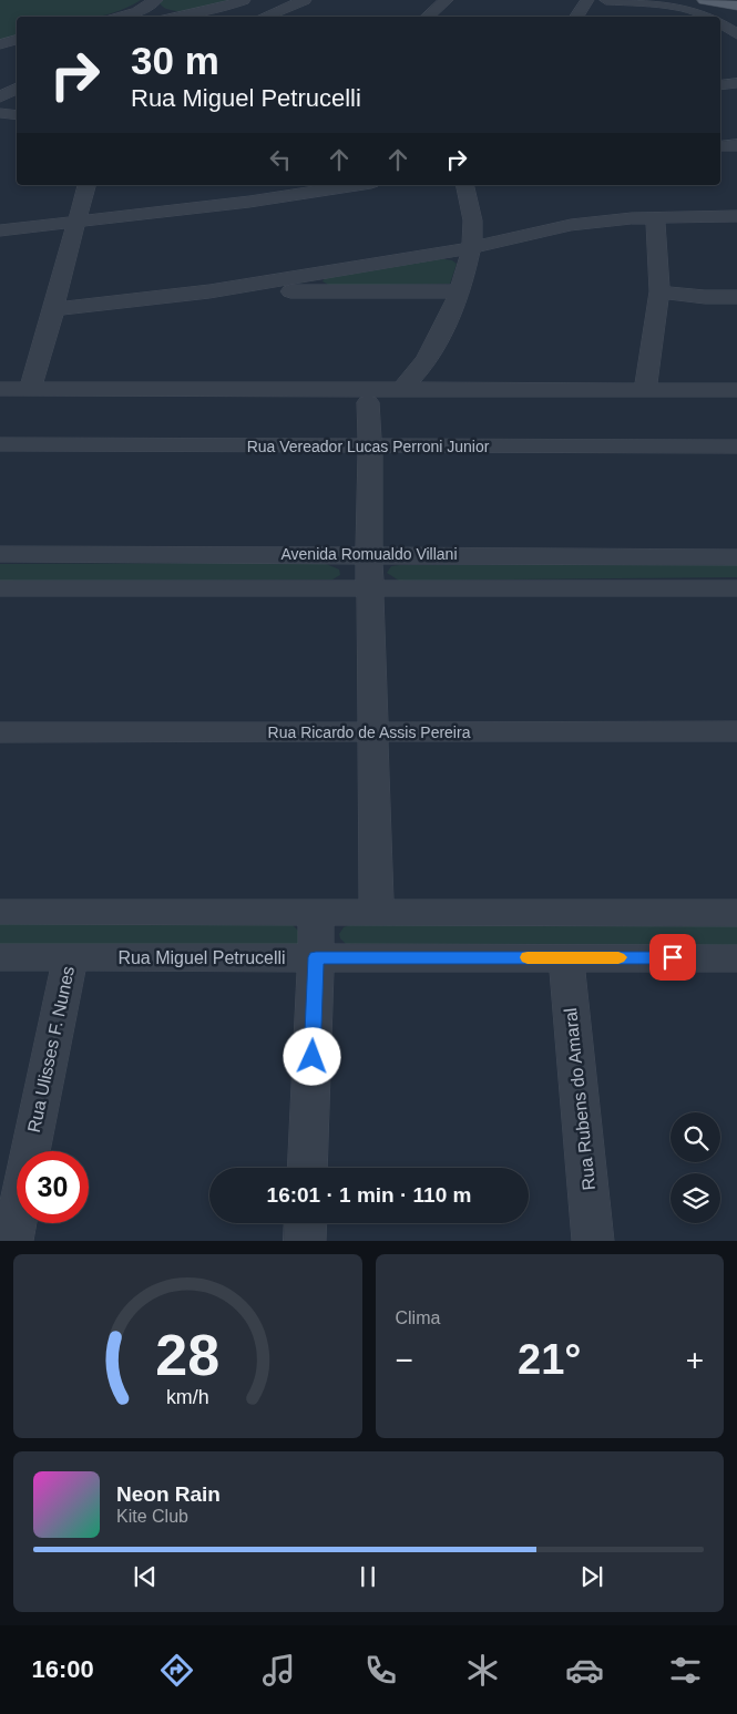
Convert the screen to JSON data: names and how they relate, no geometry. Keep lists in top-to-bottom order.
{
  "streets": {
    "street": [
      "Rua Vereador Lucas Perroni Junior",
      "Avenida Romualdo Villani",
      "Rua Ricardo de Assis Pereira",
      "Rua Miguel Petrucelli",
      "Rua Ulisses F. Nunes",
      "Rua Rubens do Amaral"
    ]
  },
  "crossings": [
    ["Rua Miguel Petrucelli", "Rua Ulisses F. Nunes"],
    ["Rua Miguel Petrucelli", "Rua Rubens do Amaral"]
  ],
  "page": {
    "turn": ["30 m", "Rua Miguel Petrucelli"],
    "limit": "30",
    "trip": "16:01 · 1 min · 110 m",
    "tile": "Clima",
    "heat": ["−", "21°", "+"],
    "song": ["Neon Rain", "Kite Club"],
    "tabs": "16:00",
    "gauge": ["28", "km/h"]
  }
}
